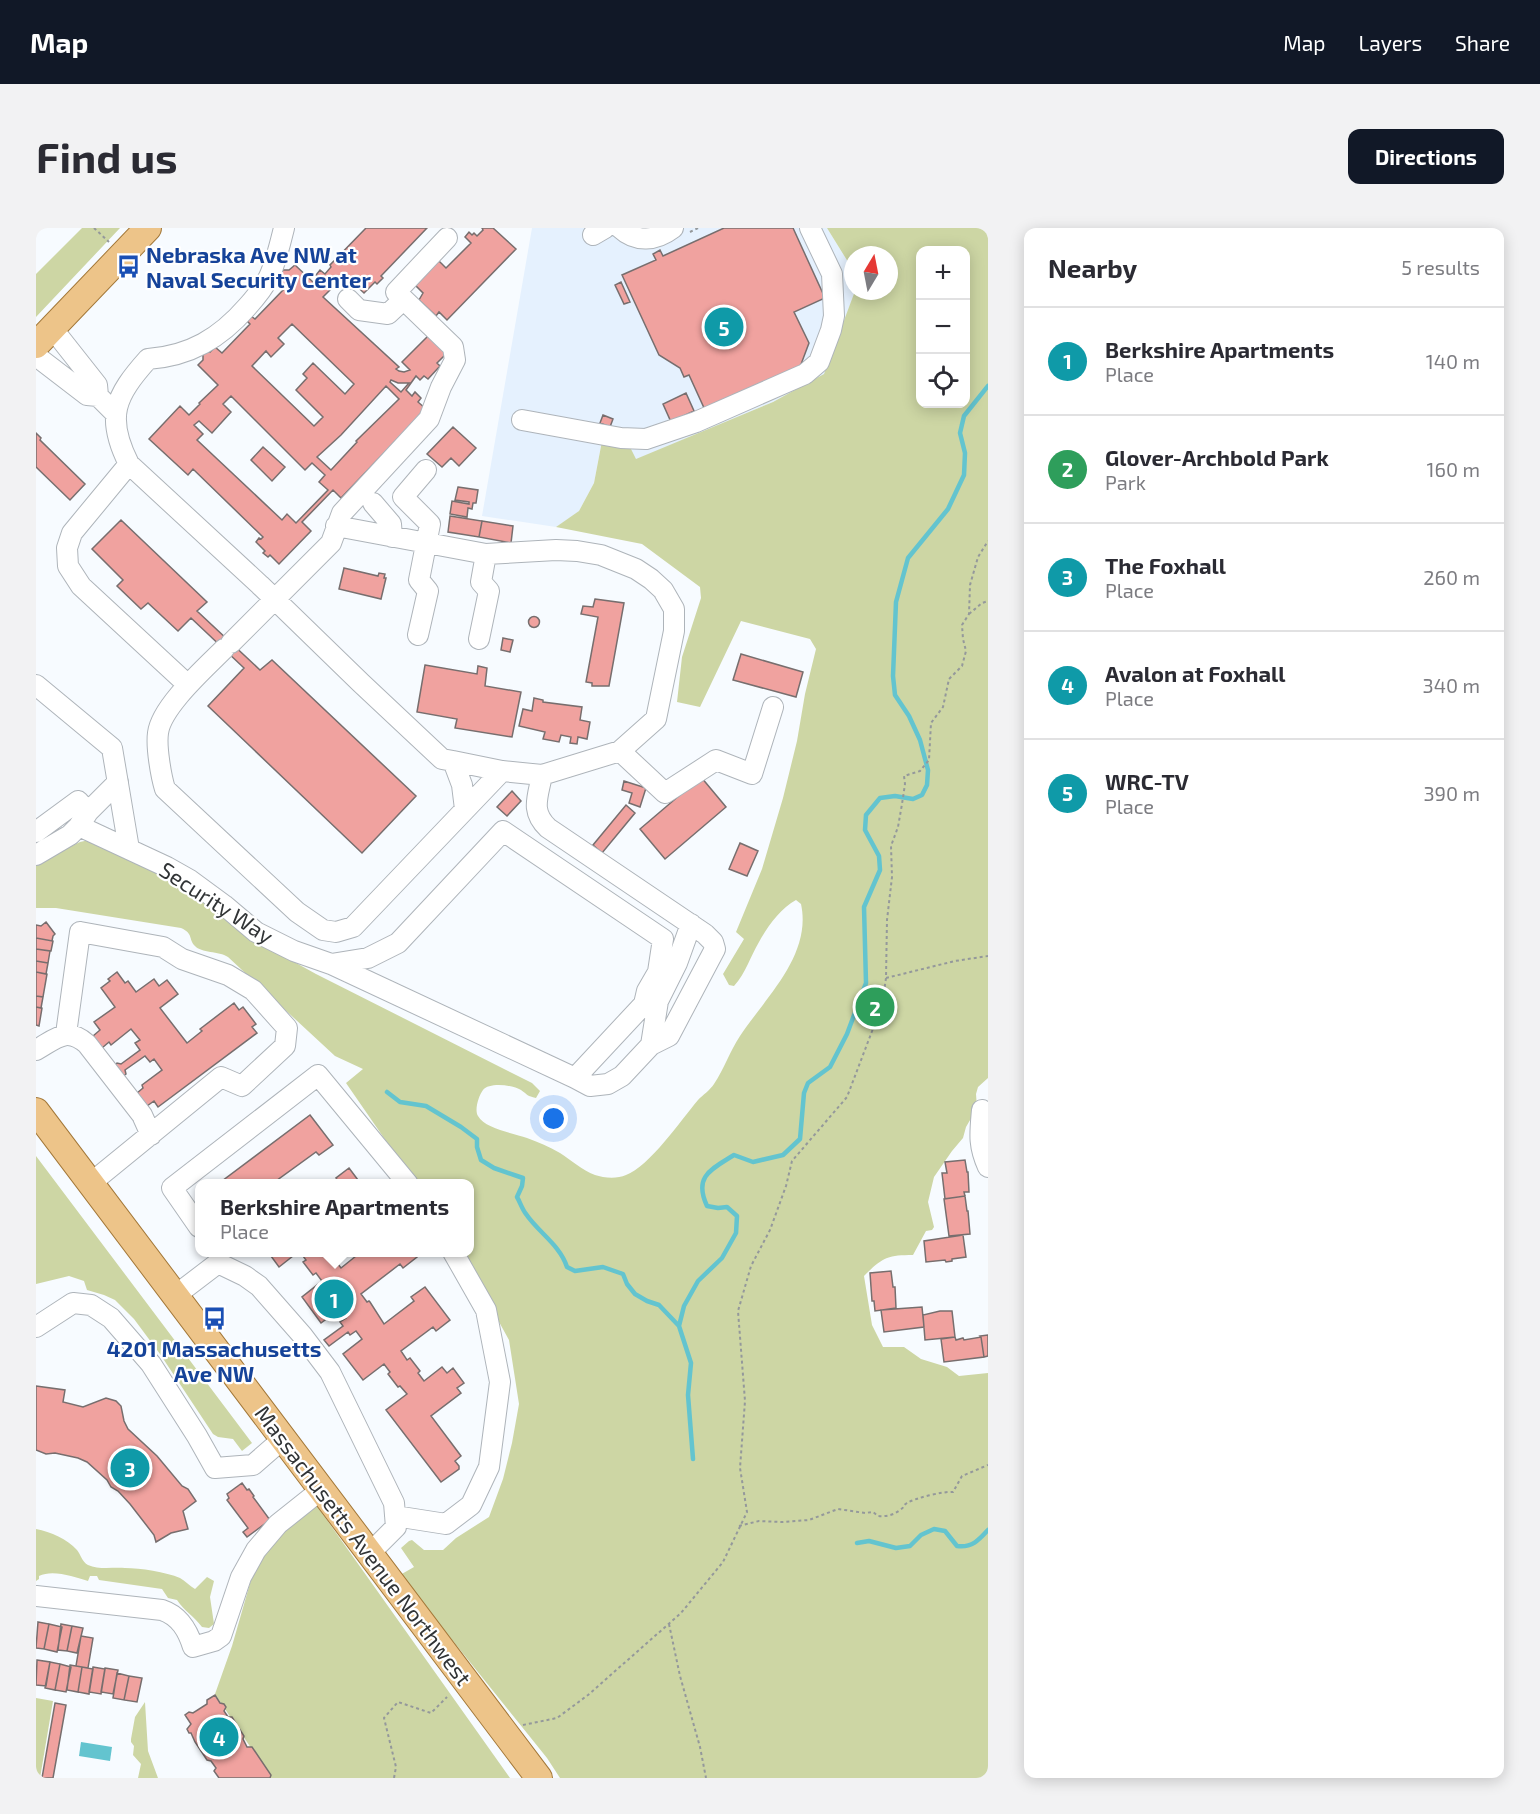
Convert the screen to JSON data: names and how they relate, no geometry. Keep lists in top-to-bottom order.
{
  "streets": {
    "main road": ["Massachusetts Avenue Northwest"],
    "street": ["Security Way"]
  },
  "places": {
    "bus stop": ["Nebraska Ave NW at Naval Security Center", "4201 Massachusetts Ave NW"]
  },
  "north": "top",
  "page": {
    "header": "Map",
    "nav": ["Map", "Layers", "Share"],
    "buttons": "Directions",
    "title": "Find us",
    "heading": ["Nearby", "5 results"],
    "map_buttons": ["+", "−"],
    "pins": [
      "5",
      "2",
      "1",
      "3",
      "4"
    ],
    "list": [
      {
        "mark": "1",
        "name": "Berkshire Apartments",
        "note": "Place",
        "value": "140 m"
      },
      {
        "mark": "2",
        "name": "Glover-Archbold Park",
        "note": "Park",
        "value": "160 m"
      },
      {
        "mark": "3",
        "name": "The Foxhall",
        "note": "Place",
        "value": "260 m"
      },
      {
        "mark": "4",
        "name": "Avalon at Foxhall",
        "note": "Place",
        "value": "340 m"
      },
      {
        "mark": "5",
        "name": "WRC-TV",
        "note": "Place",
        "value": "390 m"
      }
    ],
    "popup": ["Berkshire Apartments", "Place"]
  }
}
